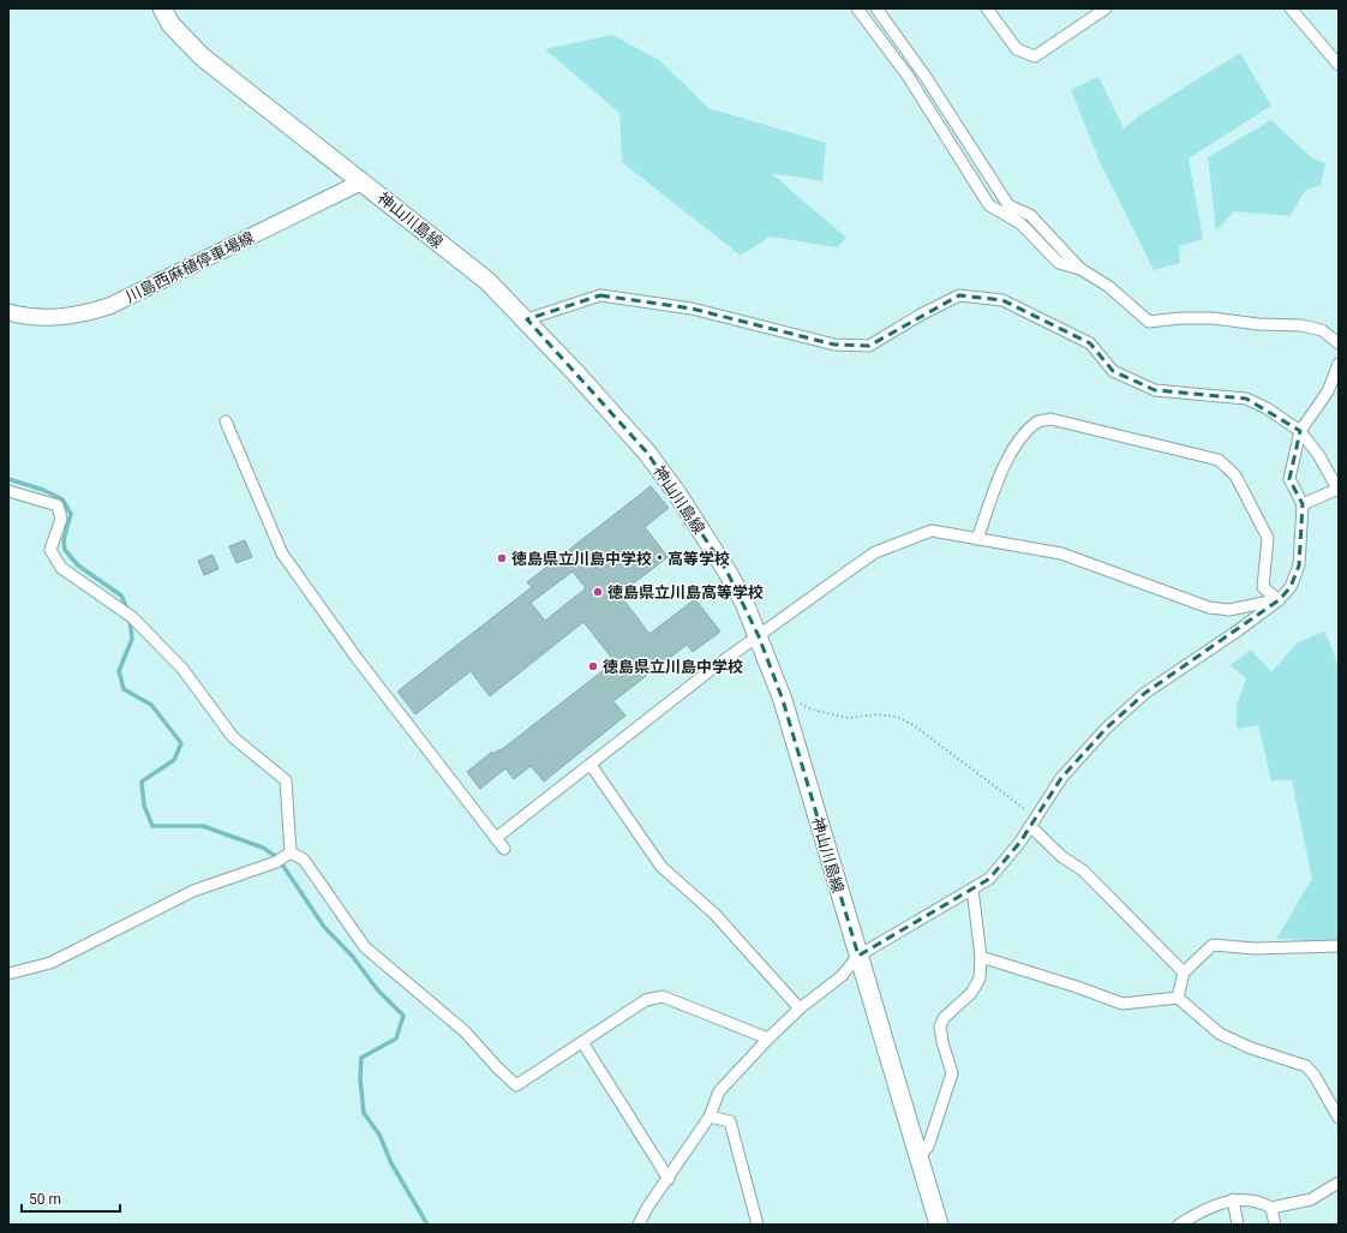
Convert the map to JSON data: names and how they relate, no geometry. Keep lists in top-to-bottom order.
{
  "streets": {
    "main road": ["神山川島線", "川島西麻植停車場線"]
  },
  "crossings": [
    ["神山川島線", "川島西麻植停車場線"]
  ],
  "places": ["徳島県立川島中学校・高等学校", "徳島県立川島高等学校", "徳島県立川島中学校"],
  "scale_bar": "50 m"
}
